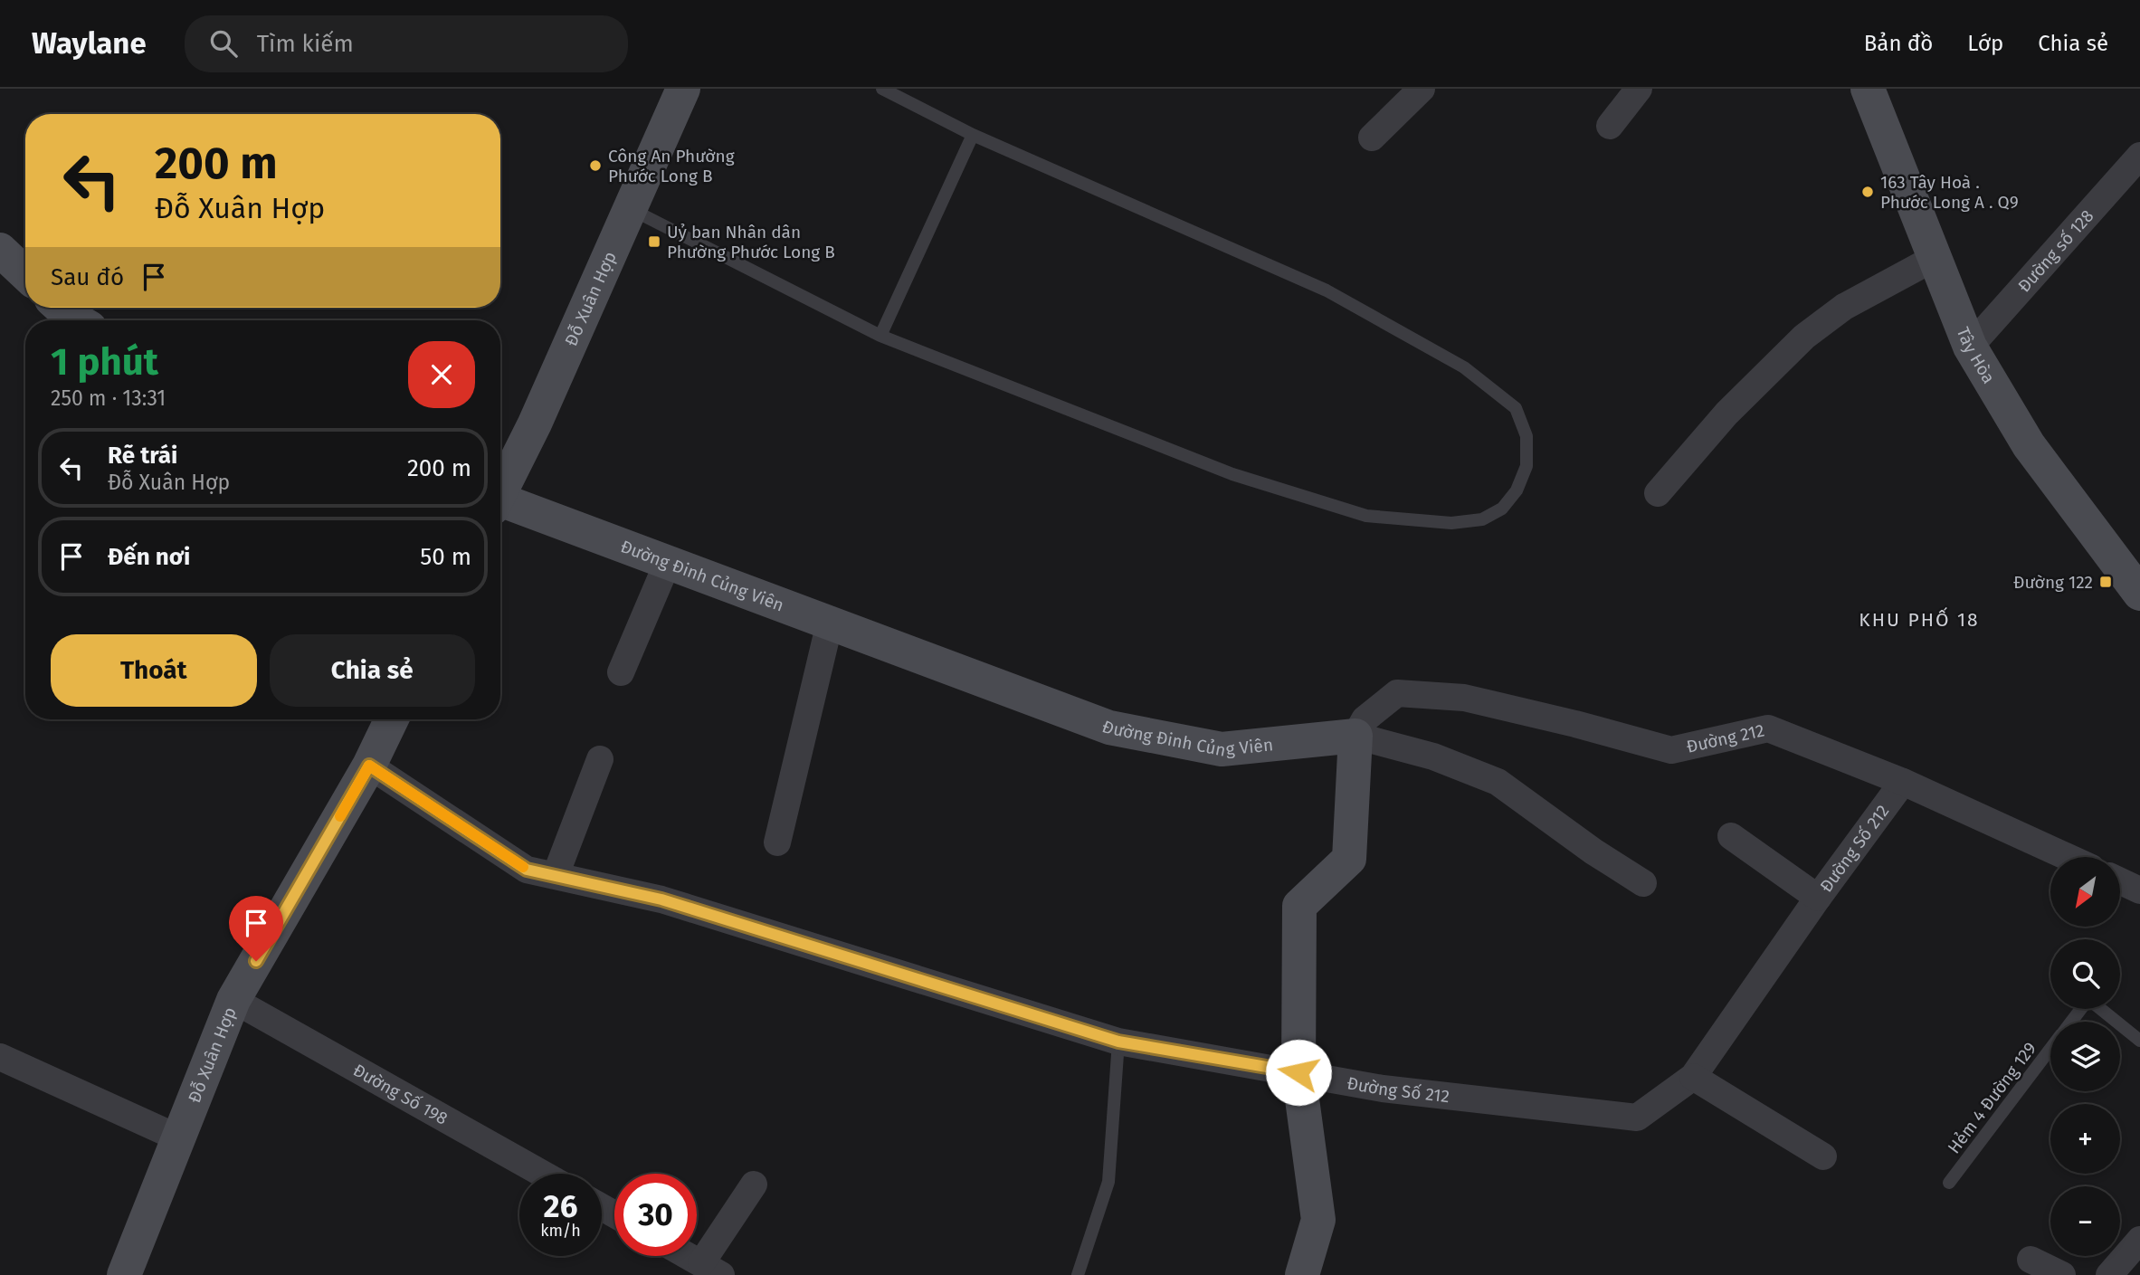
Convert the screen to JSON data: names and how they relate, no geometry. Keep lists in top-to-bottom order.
{
  "streets": {
    "main road": ["Đỗ Xuân Hợp", "Tây Hòa", "Đường Đinh Củng Viên"],
    "street": [
      "Đường số 128",
      "Đường 212",
      "Đường Số 212",
      "Đường Số 198"
    ],
    "lane": ["Hẻm 4 Đường 129"]
  },
  "crossings": [
    ["Đường số 128", "Tây Hòa"],
    ["Đỗ Xuân Hợp", "Đường Số 212"],
    ["Đỗ Xuân Hợp", "Đường Số 198"],
    ["Đường Đinh Củng Viên", "Đường 212"],
    ["Đường 212", "Đường Số 212"]
  ],
  "districts": ["KHU PHỐ 18"],
  "places": {
    "other": ["Công An Phường Phước Long B", "163 Tây Hoà . Phước Long A . Q9"],
    "transit": ["Uỷ ban Nhân dân Phường Phước Long B", "Đường 122"]
  },
  "north": "bottom left",
  "page": {
    "header": "Waylane",
    "search": "Tìm kiếm",
    "nav": ["Bản đồ", "Lớp", "Chia sẻ"],
    "turn": ["200 m", "Đỗ Xuân Hợp"],
    "then": "Sau đó",
    "heading": ["1 phút", "250 m · 13:31"],
    "list": [
      {
        "name": "Rẽ trái",
        "note": "Đỗ Xuân Hợp",
        "value": "200 m"
      },
      {
        "name": "Đến nơi",
        "value": "50 m"
      }
    ],
    "buttons": ["Thoát", "Chia sẻ"],
    "map_buttons": ["+", "−"],
    "speed": "26 km/h",
    "limit": "30"
  }
}
